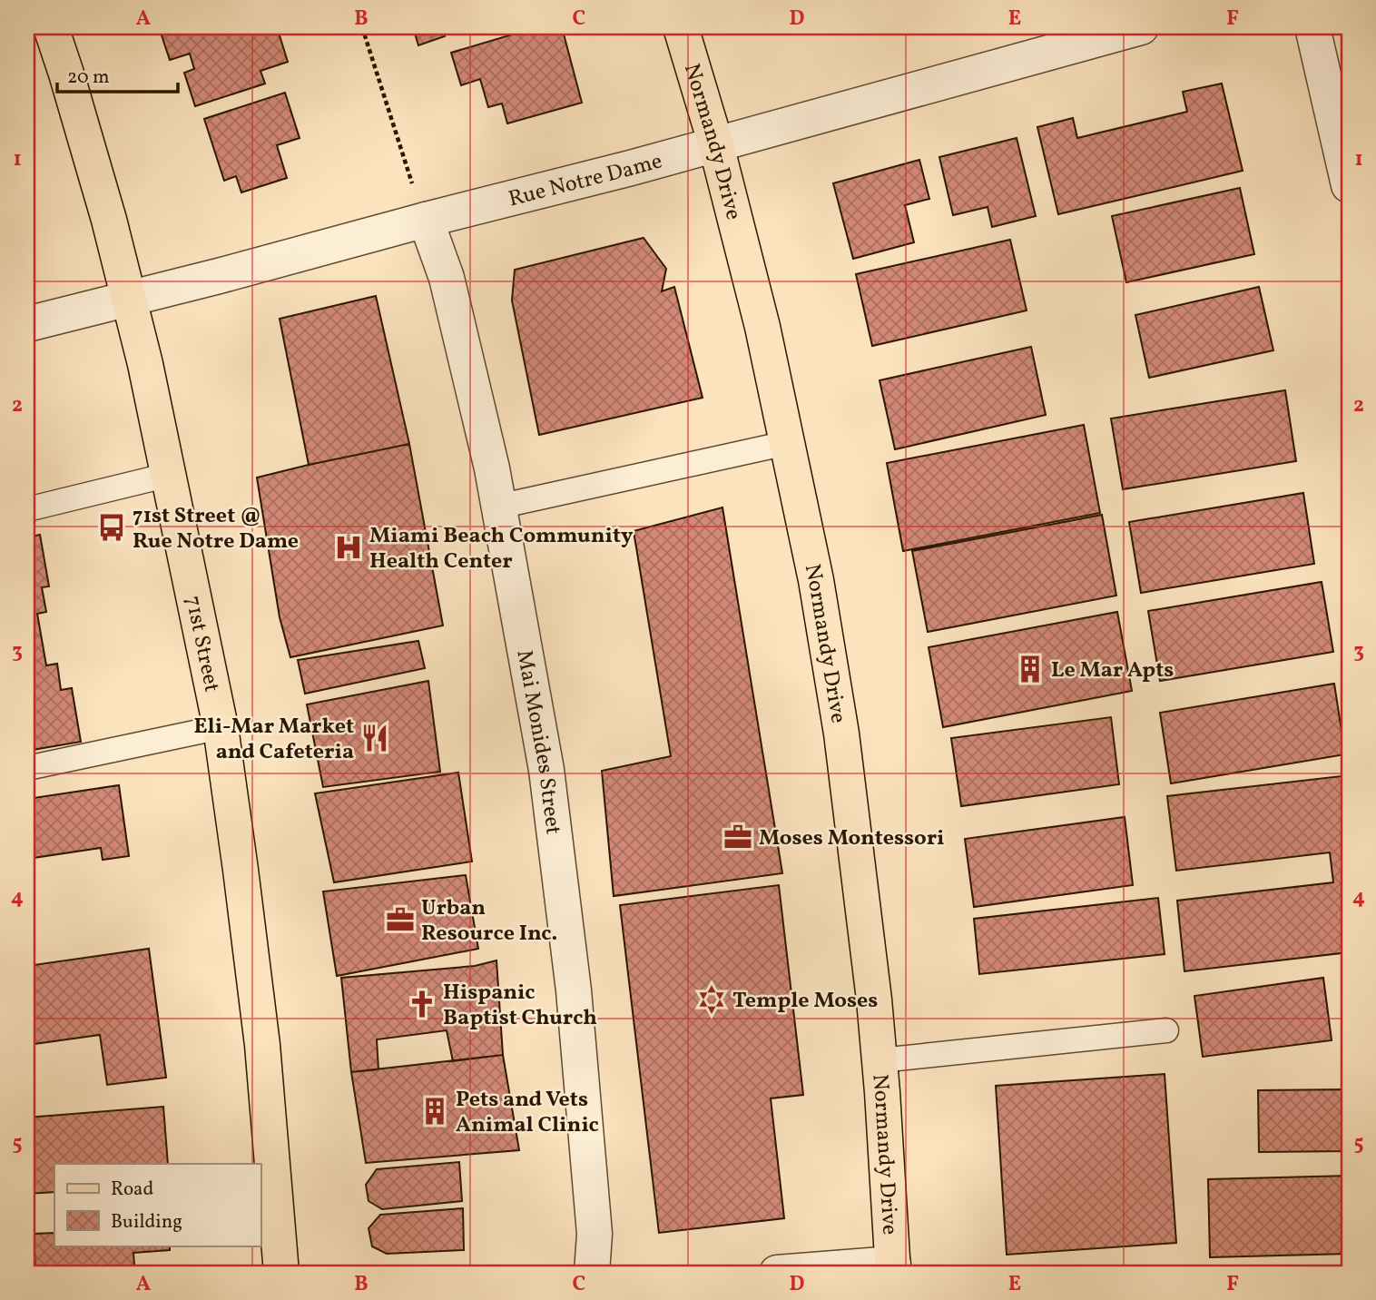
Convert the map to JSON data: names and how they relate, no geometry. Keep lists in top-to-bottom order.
{
  "streets": {
    "main road": ["Normandy Drive", "71st Street"],
    "street": ["Rue Notre Dame", "Mai Monides Street"]
  },
  "crossings": [
    ["Normandy Drive", "Rue Notre Dame"],
    ["Rue Notre Dame", "71st Street"],
    ["Rue Notre Dame", "Mai Monides Street"]
  ],
  "places": {
    "bus stop": ["71st Street @ Rue Notre Dame"],
    "hospital": ["Miami Beach Community Health Center"],
    "building": ["Le Mar Apts", "Pets and Vets Animal Clinic"],
    "restaurant": ["Eli-Mar Market and Cafeteria"],
    "office": ["Moses Montessori", "Urban Resource Inc."],
    "synagogue": ["Temple Moses"],
    "church": ["Hispanic Baptist Church"]
  },
  "legend": ["Road", "Building"],
  "scale_bar": "20 m",
  "grid": {
    "columns": [
      "A",
      "B",
      "C",
      "D",
      "E",
      "F"
    ],
    "rows": [
      "1",
      "2",
      "3",
      "4",
      "5"
    ]
  }
}
